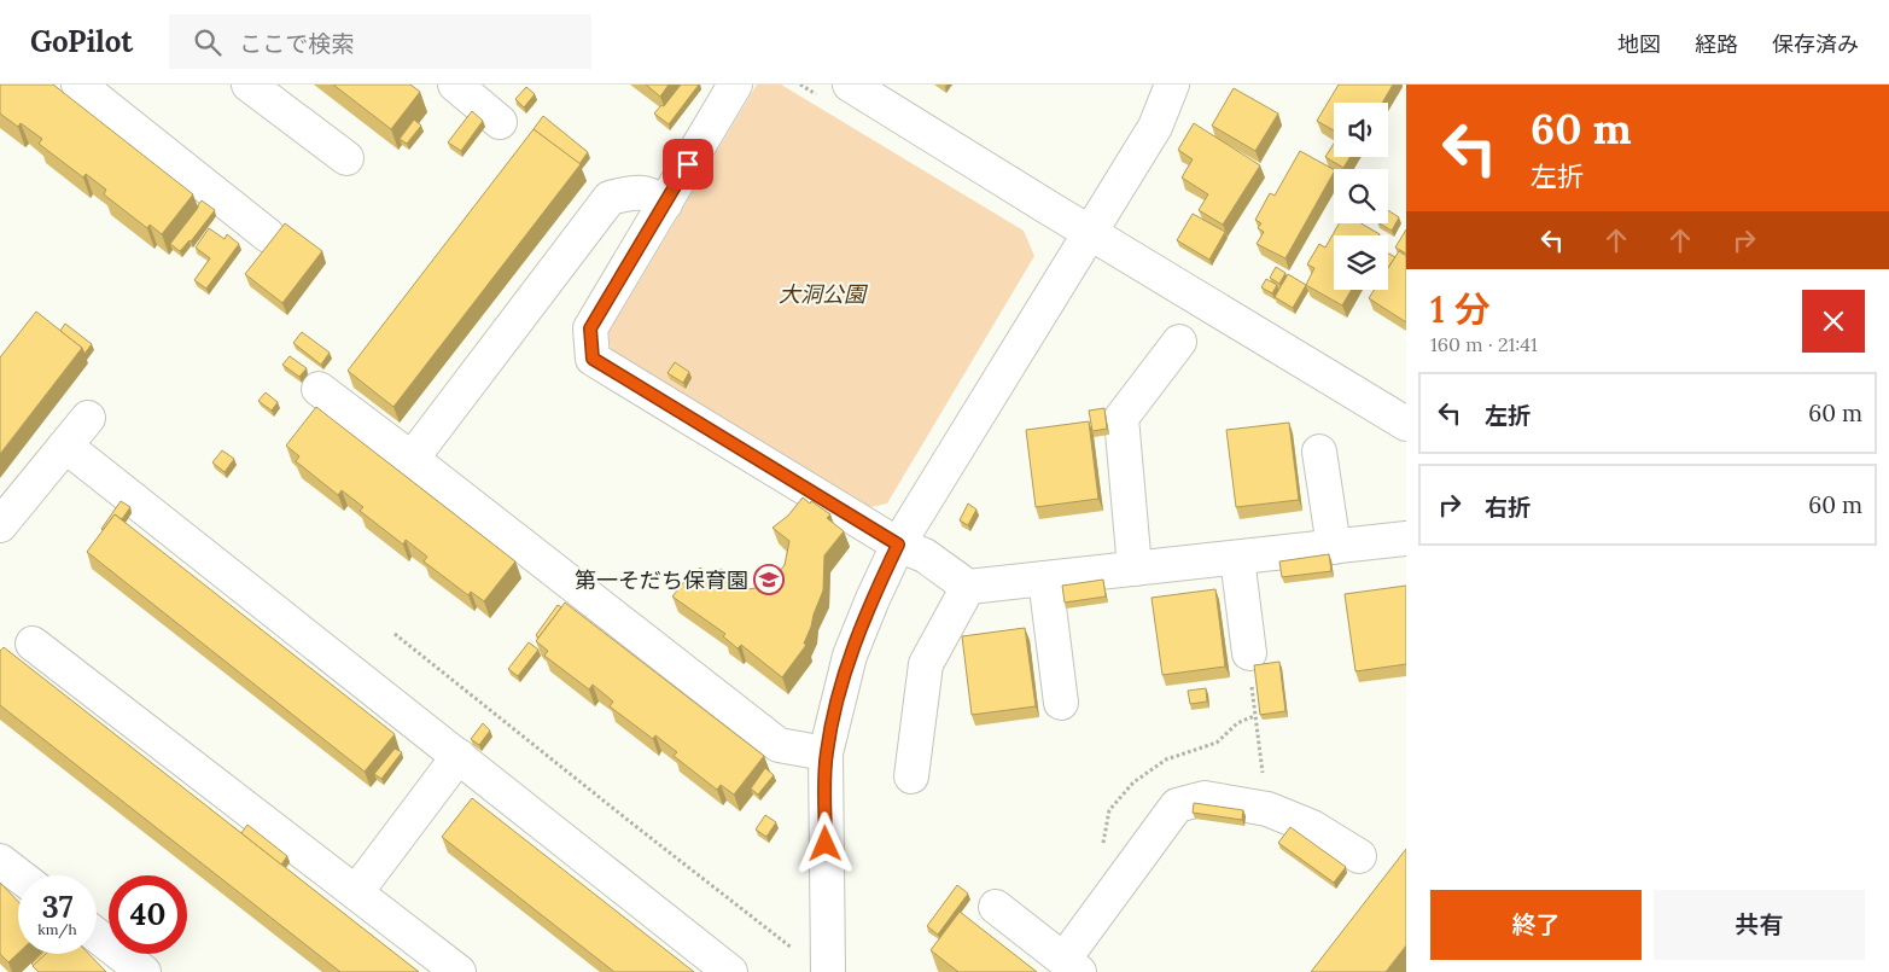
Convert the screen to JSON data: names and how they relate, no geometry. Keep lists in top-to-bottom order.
{
  "parks": ["大洞公園"],
  "places": {
    "school or university": ["第一そだち保育園"]
  },
  "page": {
    "header": "GoPilot",
    "search": "ここで検索",
    "nav": ["地図", "経路", "保存済み"],
    "turn": ["60 m", "左折"],
    "heading": ["1 分", "160 m · 21:41"],
    "list": [
      {
        "name": "左折",
        "value": "60 m"
      },
      {
        "name": "右折",
        "value": "60 m"
      }
    ],
    "speed": "37 km/h",
    "limit": "40",
    "buttons": ["終了", "共有"]
  }
}
